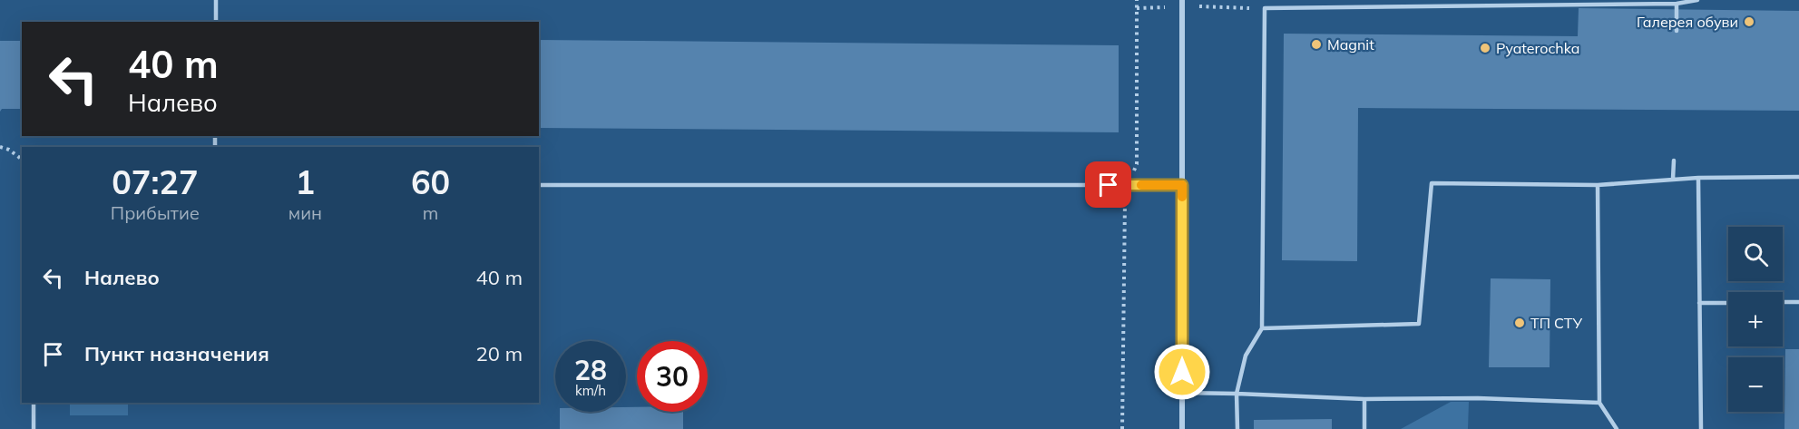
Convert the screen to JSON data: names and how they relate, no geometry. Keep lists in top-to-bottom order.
{
  "places": [
    "Галерея обуви",
    "Magnit",
    "Pyaterochka",
    "ТП СТУ"
  ],
  "page": {
    "turn": ["40 m", "Налево"],
    "eta": [
      "07:27",
      "Прибытие",
      "1",
      "мин",
      "60",
      "m"
    ],
    "map_buttons": ["+", "−"],
    "list": [
      {
        "name": "Налево",
        "value": "40 m"
      },
      {
        "name": "Пункт назначения",
        "value": "20 m"
      }
    ],
    "speed": "28 km/h",
    "limit": "30"
  }
}
